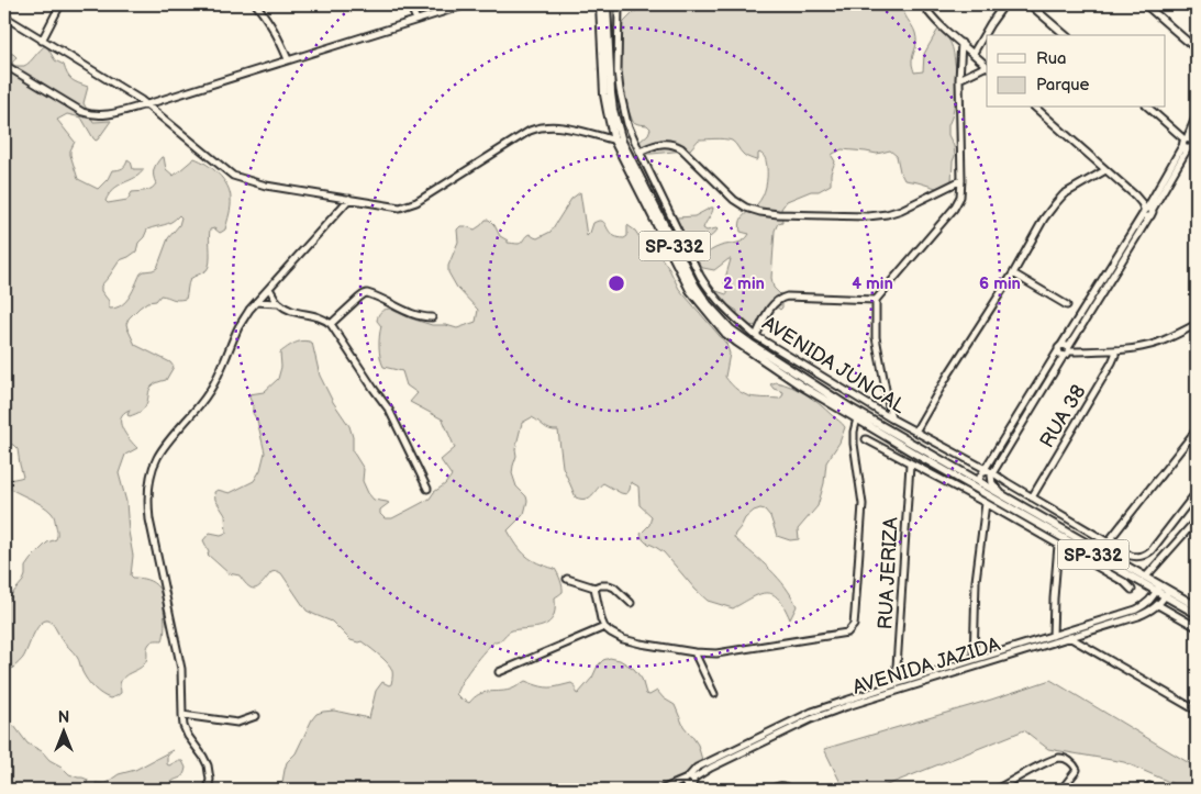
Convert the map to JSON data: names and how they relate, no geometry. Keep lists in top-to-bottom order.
{
  "streets": {
    "main road": ["SP-332"],
    "street": [
      "AVENIDA JUNCAL",
      "RUA 38",
      "RUA JERIZA",
      "AVENIDA JAZIDA"
    ]
  },
  "crossings": [
    ["SP-332", "AVENIDA JAZIDA"],
    ["AVENIDA JUNCAL", "RUA 38"],
    ["RUA JERIZA", "AVENIDA JAZIDA"]
  ],
  "legend": ["Rua", "Parque"],
  "north": "top",
  "rings": ["2 min", "4 min", "6 min"]
}
